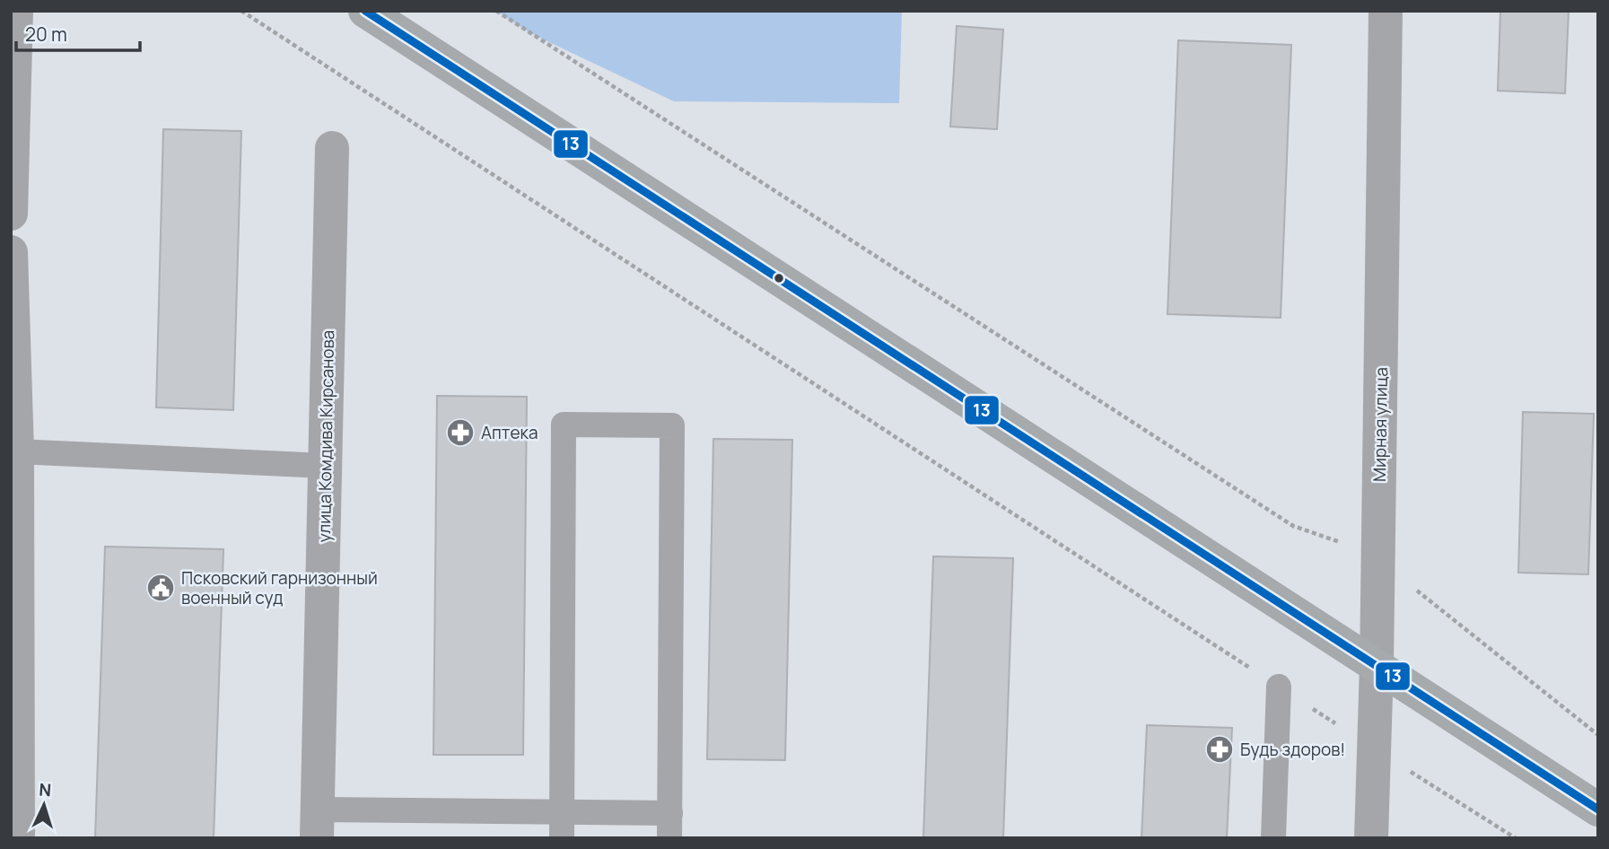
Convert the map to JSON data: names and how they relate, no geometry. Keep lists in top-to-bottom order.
{
  "streets": {
    "street": ["Мирная улица", "улица Комдива Кирсанова"]
  },
  "places": {
    "pharmacy": ["Аптека", "Будь здоров!"],
    "public building": ["Псковский гарнизонный военный суд"]
  },
  "lines": ["transit line 13"],
  "scale_bar": "20 m",
  "north": "top"
}
